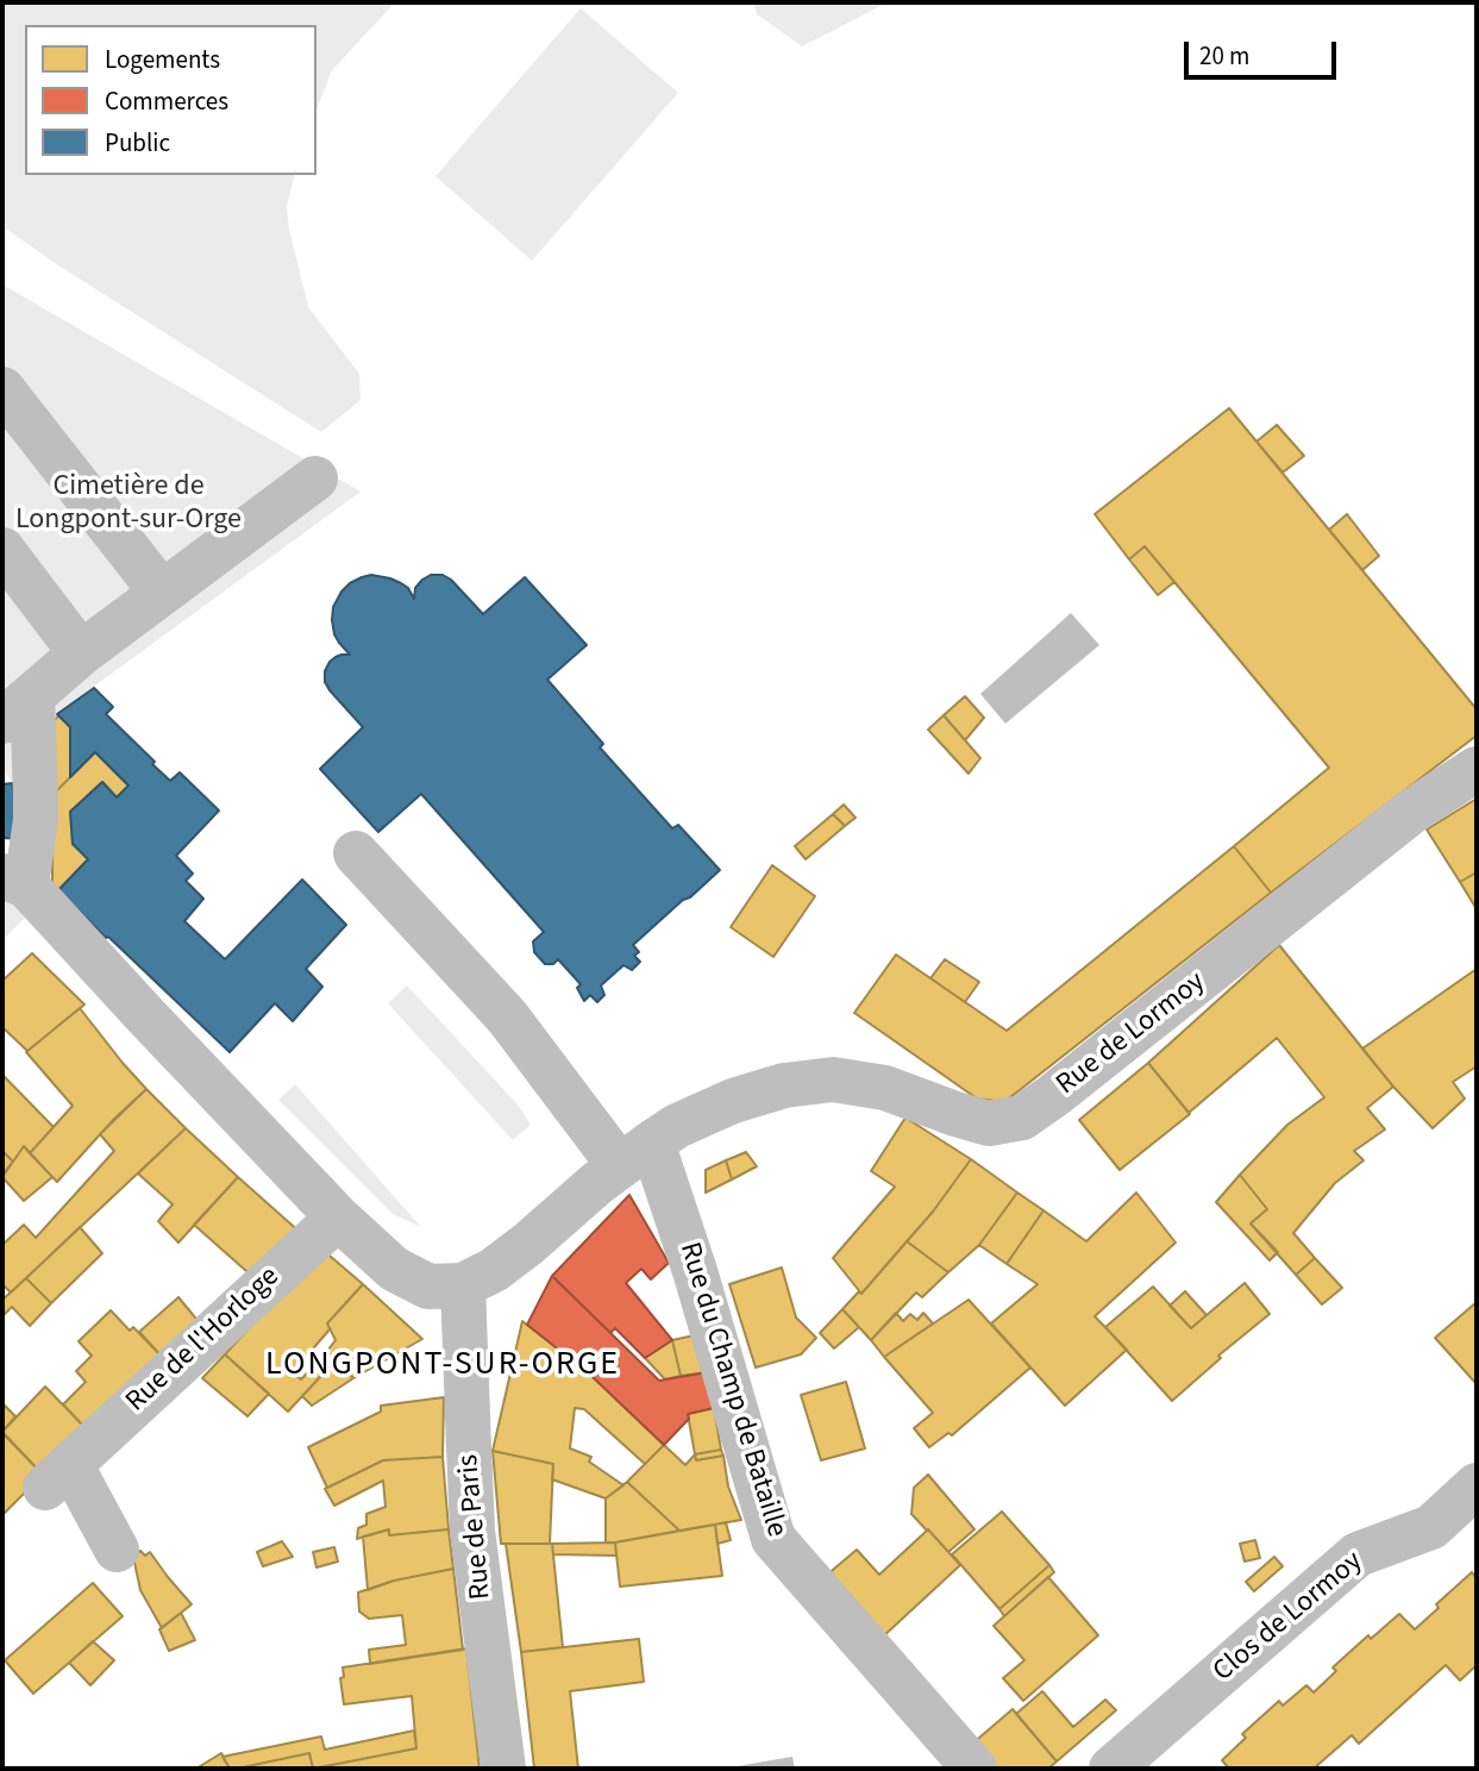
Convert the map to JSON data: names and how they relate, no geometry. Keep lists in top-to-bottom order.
{
  "streets": {
    "street": [
      "Rue de Lormoy",
      "Rue de l'Horloge",
      "Rue du Champ de Bataille",
      "Rue de Paris",
      "Clos de Lormoy"
    ]
  },
  "crossings": [
    ["Rue de Lormoy", "Rue du Champ de Bataille"],
    ["Rue de Lormoy", "Rue de Paris"]
  ],
  "districts": ["LONGPONT-SUR-ORGE"],
  "parks": ["Cimetière de Longpont-sur-Orge"],
  "legend": ["Logements", "Commerces", "Public"],
  "scale_bar": "20 m"
}
